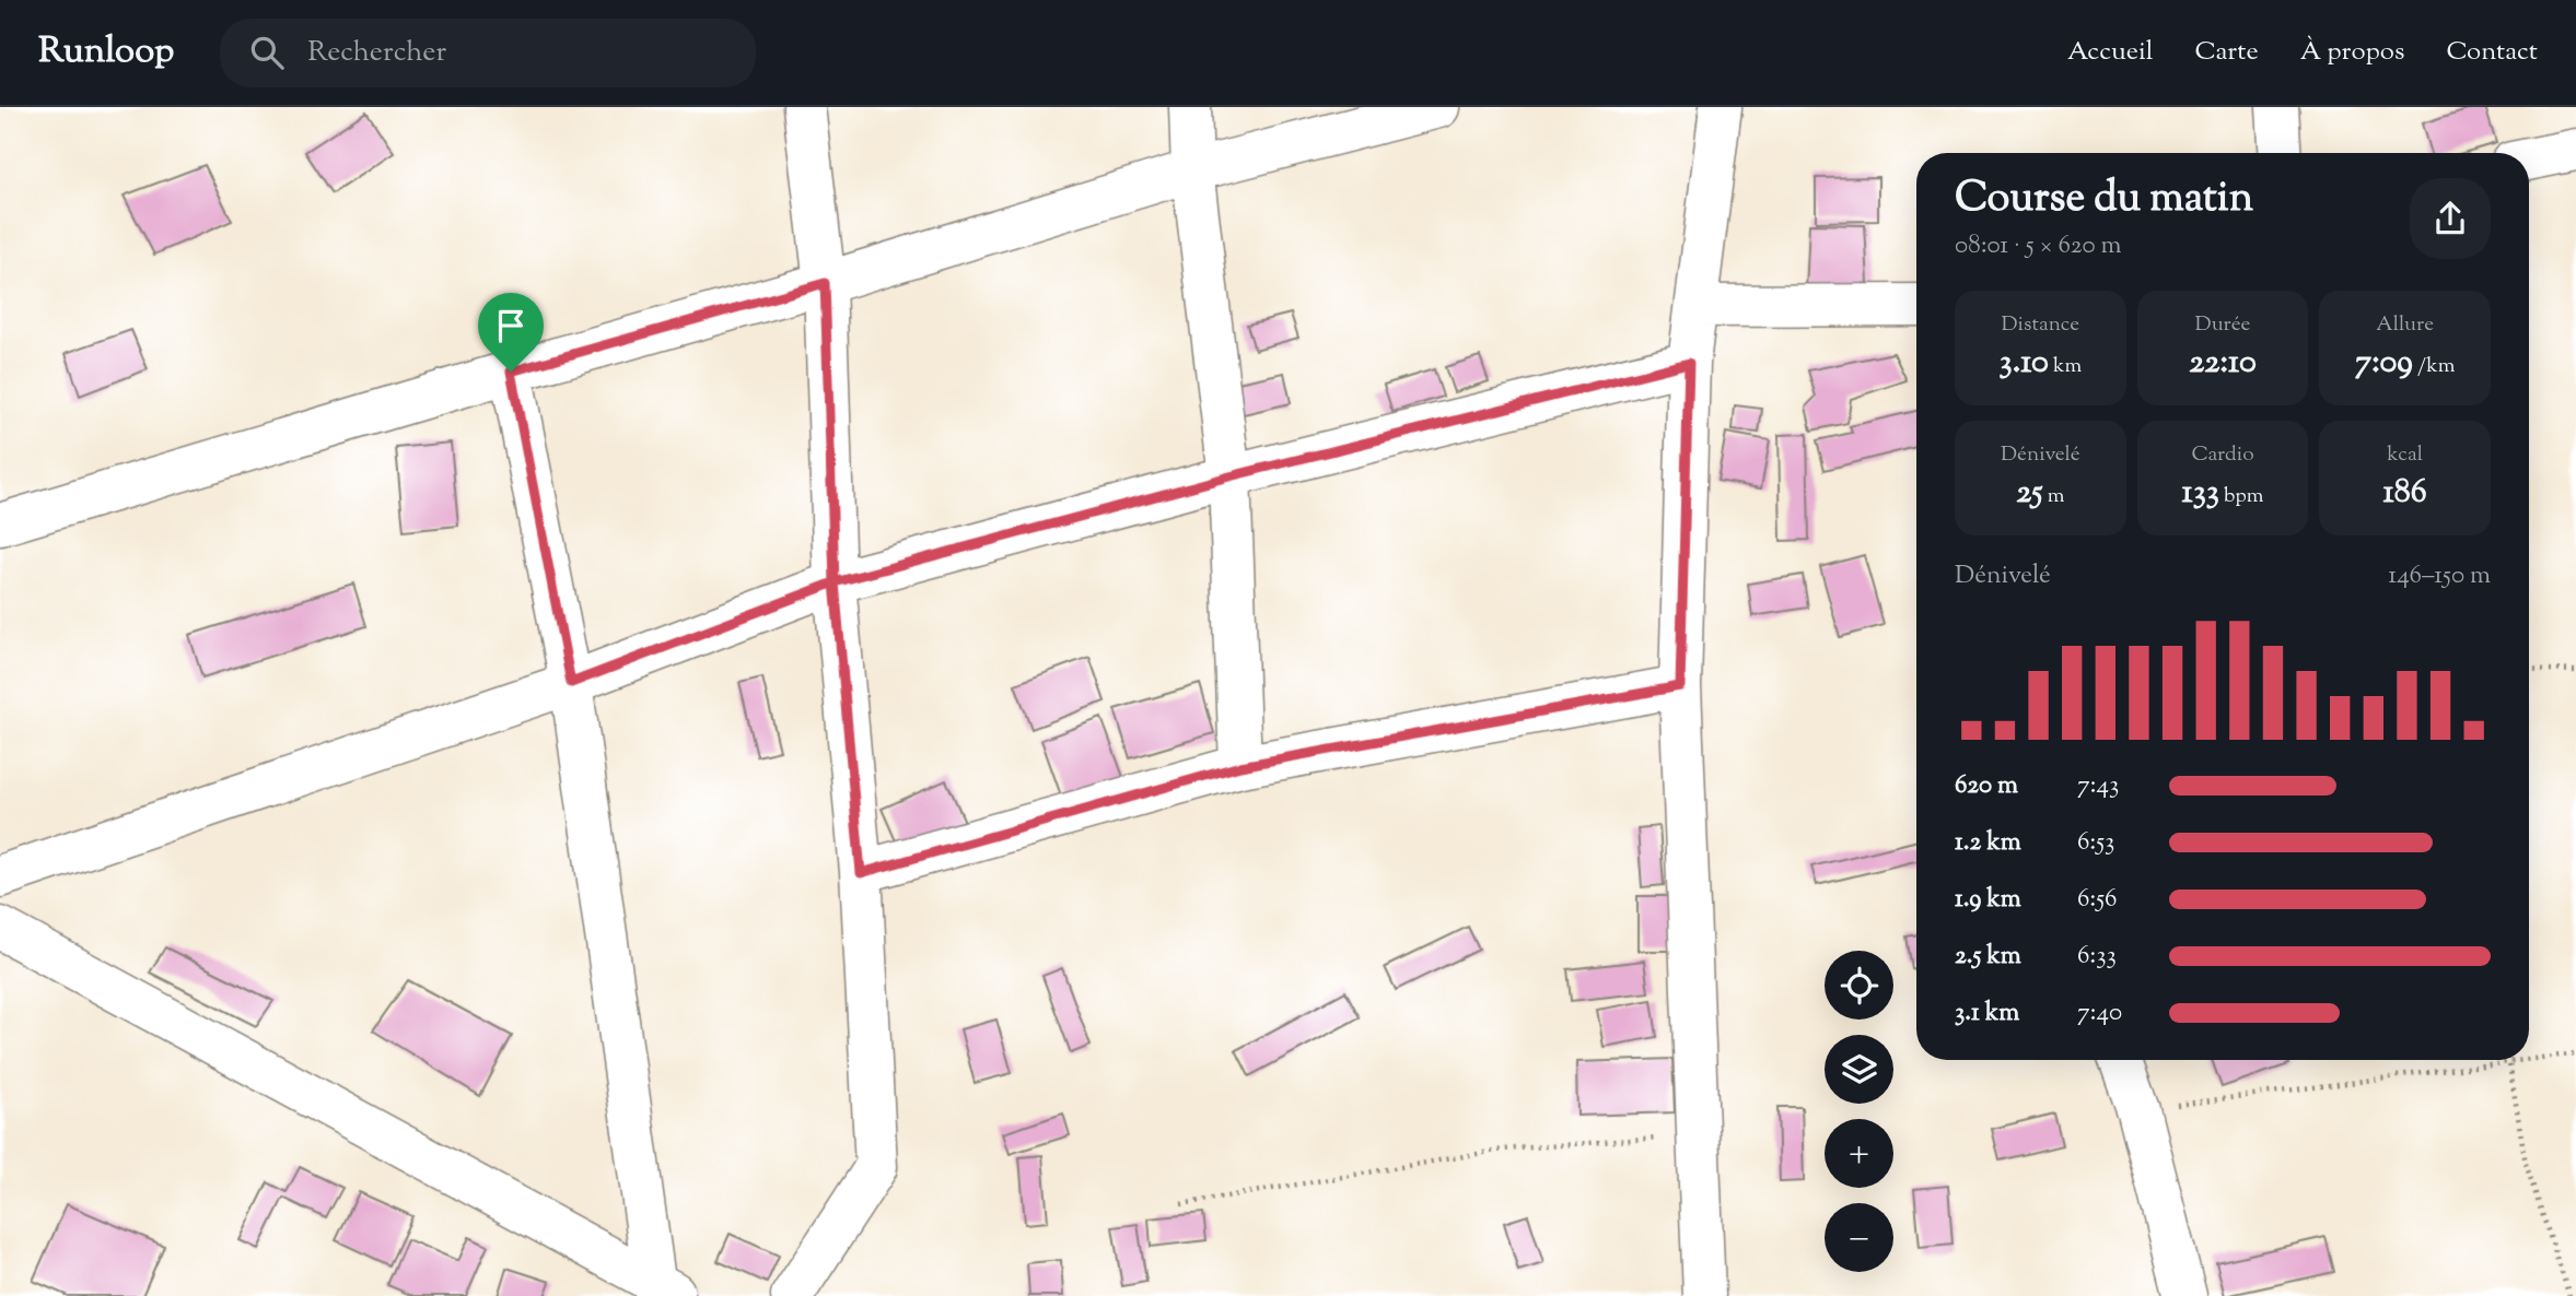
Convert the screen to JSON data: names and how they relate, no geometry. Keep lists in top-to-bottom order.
{
  "page": {
    "header": "Runloop",
    "search": "Rechercher",
    "nav": [
      "Accueil",
      "Carte",
      "À propos",
      "Contact"
    ],
    "heading": ["Course du matin", "08:01 · 5 × 620 m"],
    "stats": [
      ["Distance", "3.10 km"],
      ["Durée", "22:10"],
      ["Allure", "7:09 /km"],
      ["Dénivelé", "25 m"],
      ["Cardio", "133 bpm"],
      ["kcal", "186"]
    ],
    "chart": ["Dénivelé", "146–150 m"],
    "list": [
      {
        "name": "620 m",
        "note": "7:43"
      },
      {
        "name": "1.2 km",
        "note": "6:53"
      },
      {
        "name": "1.9 km",
        "note": "6:56"
      },
      {
        "name": "2.5 km",
        "note": "6:33"
      },
      {
        "name": "3.1 km",
        "note": "7:40"
      }
    ],
    "map_buttons": ["+", "−"]
  }
}
